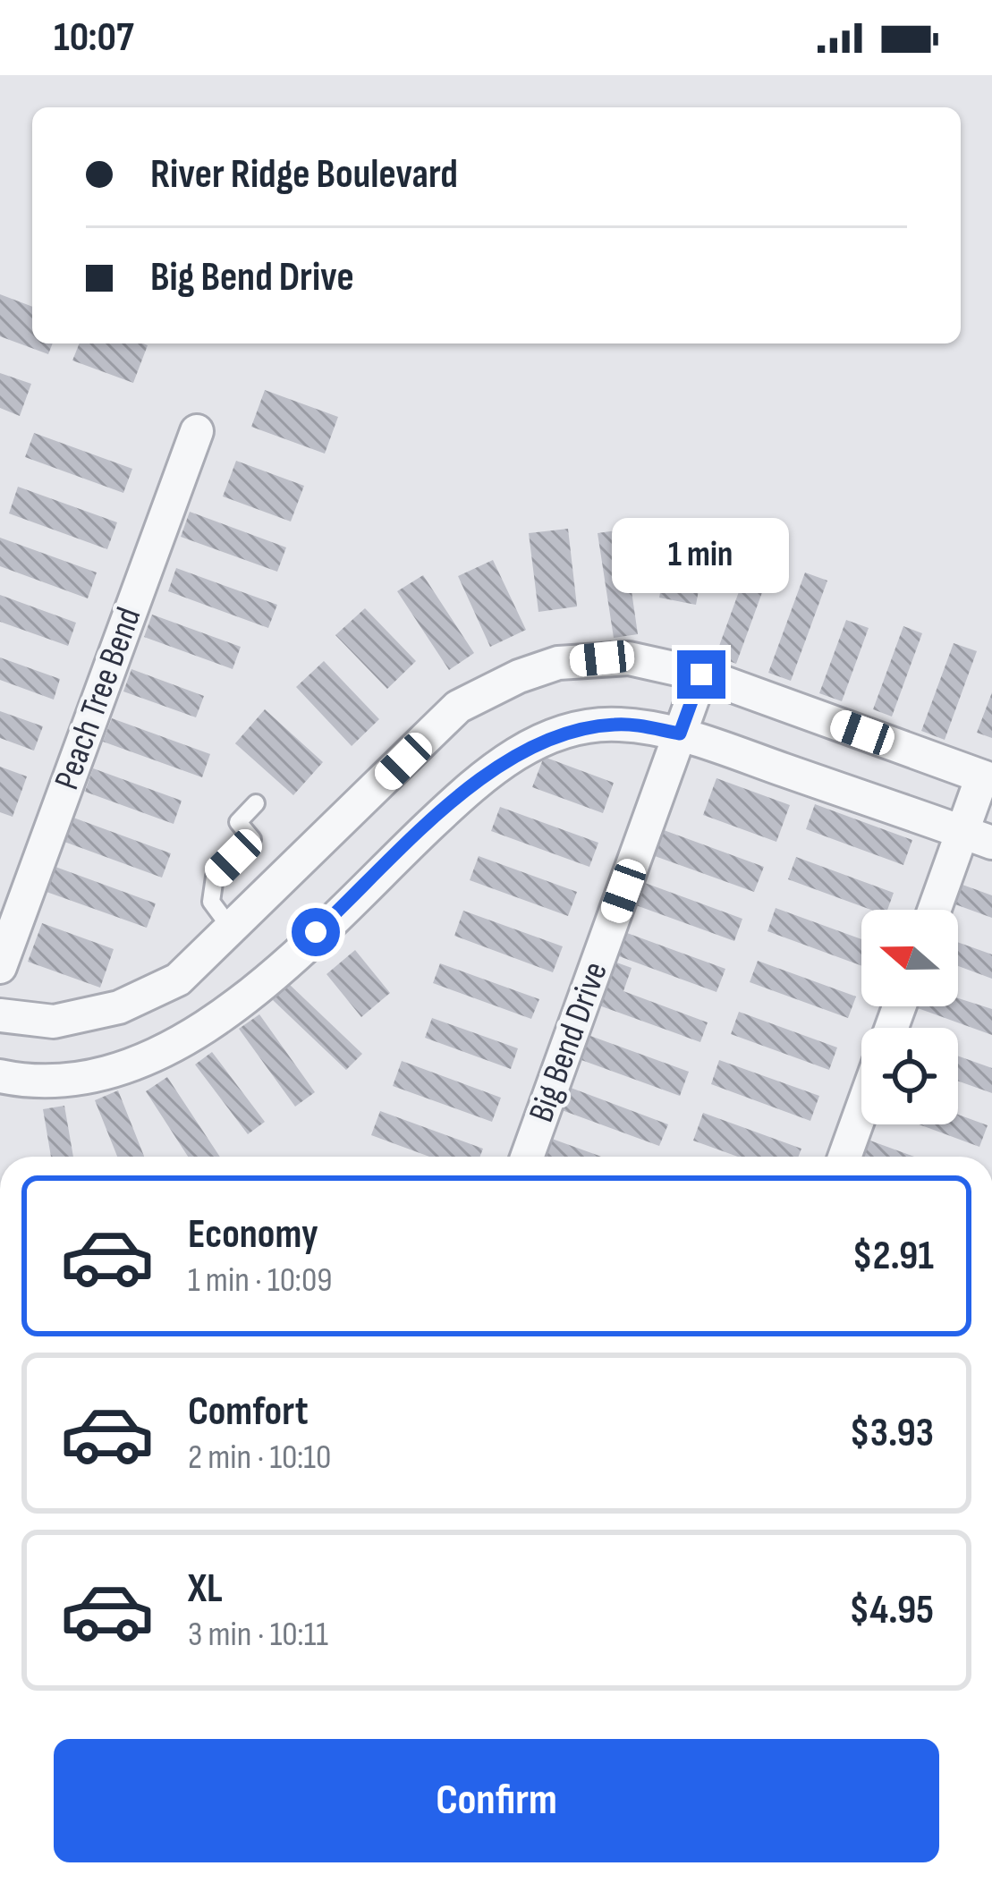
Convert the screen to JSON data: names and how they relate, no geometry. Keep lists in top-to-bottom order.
{
  "streets": {
    "street": ["Peach Tree Bend", "Big Bend Drive"]
  },
  "north": "left",
  "page": {
    "status": "10:07",
    "banner": ["River Ridge Boulevard", "Big Bend Drive"],
    "bubble": "1 min",
    "list": [
      {
        "name": "Economy",
        "note": "1 min · 10:09",
        "value": "$2.91"
      },
      {
        "name": "Comfort",
        "note": "2 min · 10:10",
        "value": "$3.93"
      },
      {
        "name": "XL",
        "note": "3 min · 10:11",
        "value": "$4.95"
      }
    ],
    "buttons": "Confirm"
  }
}
